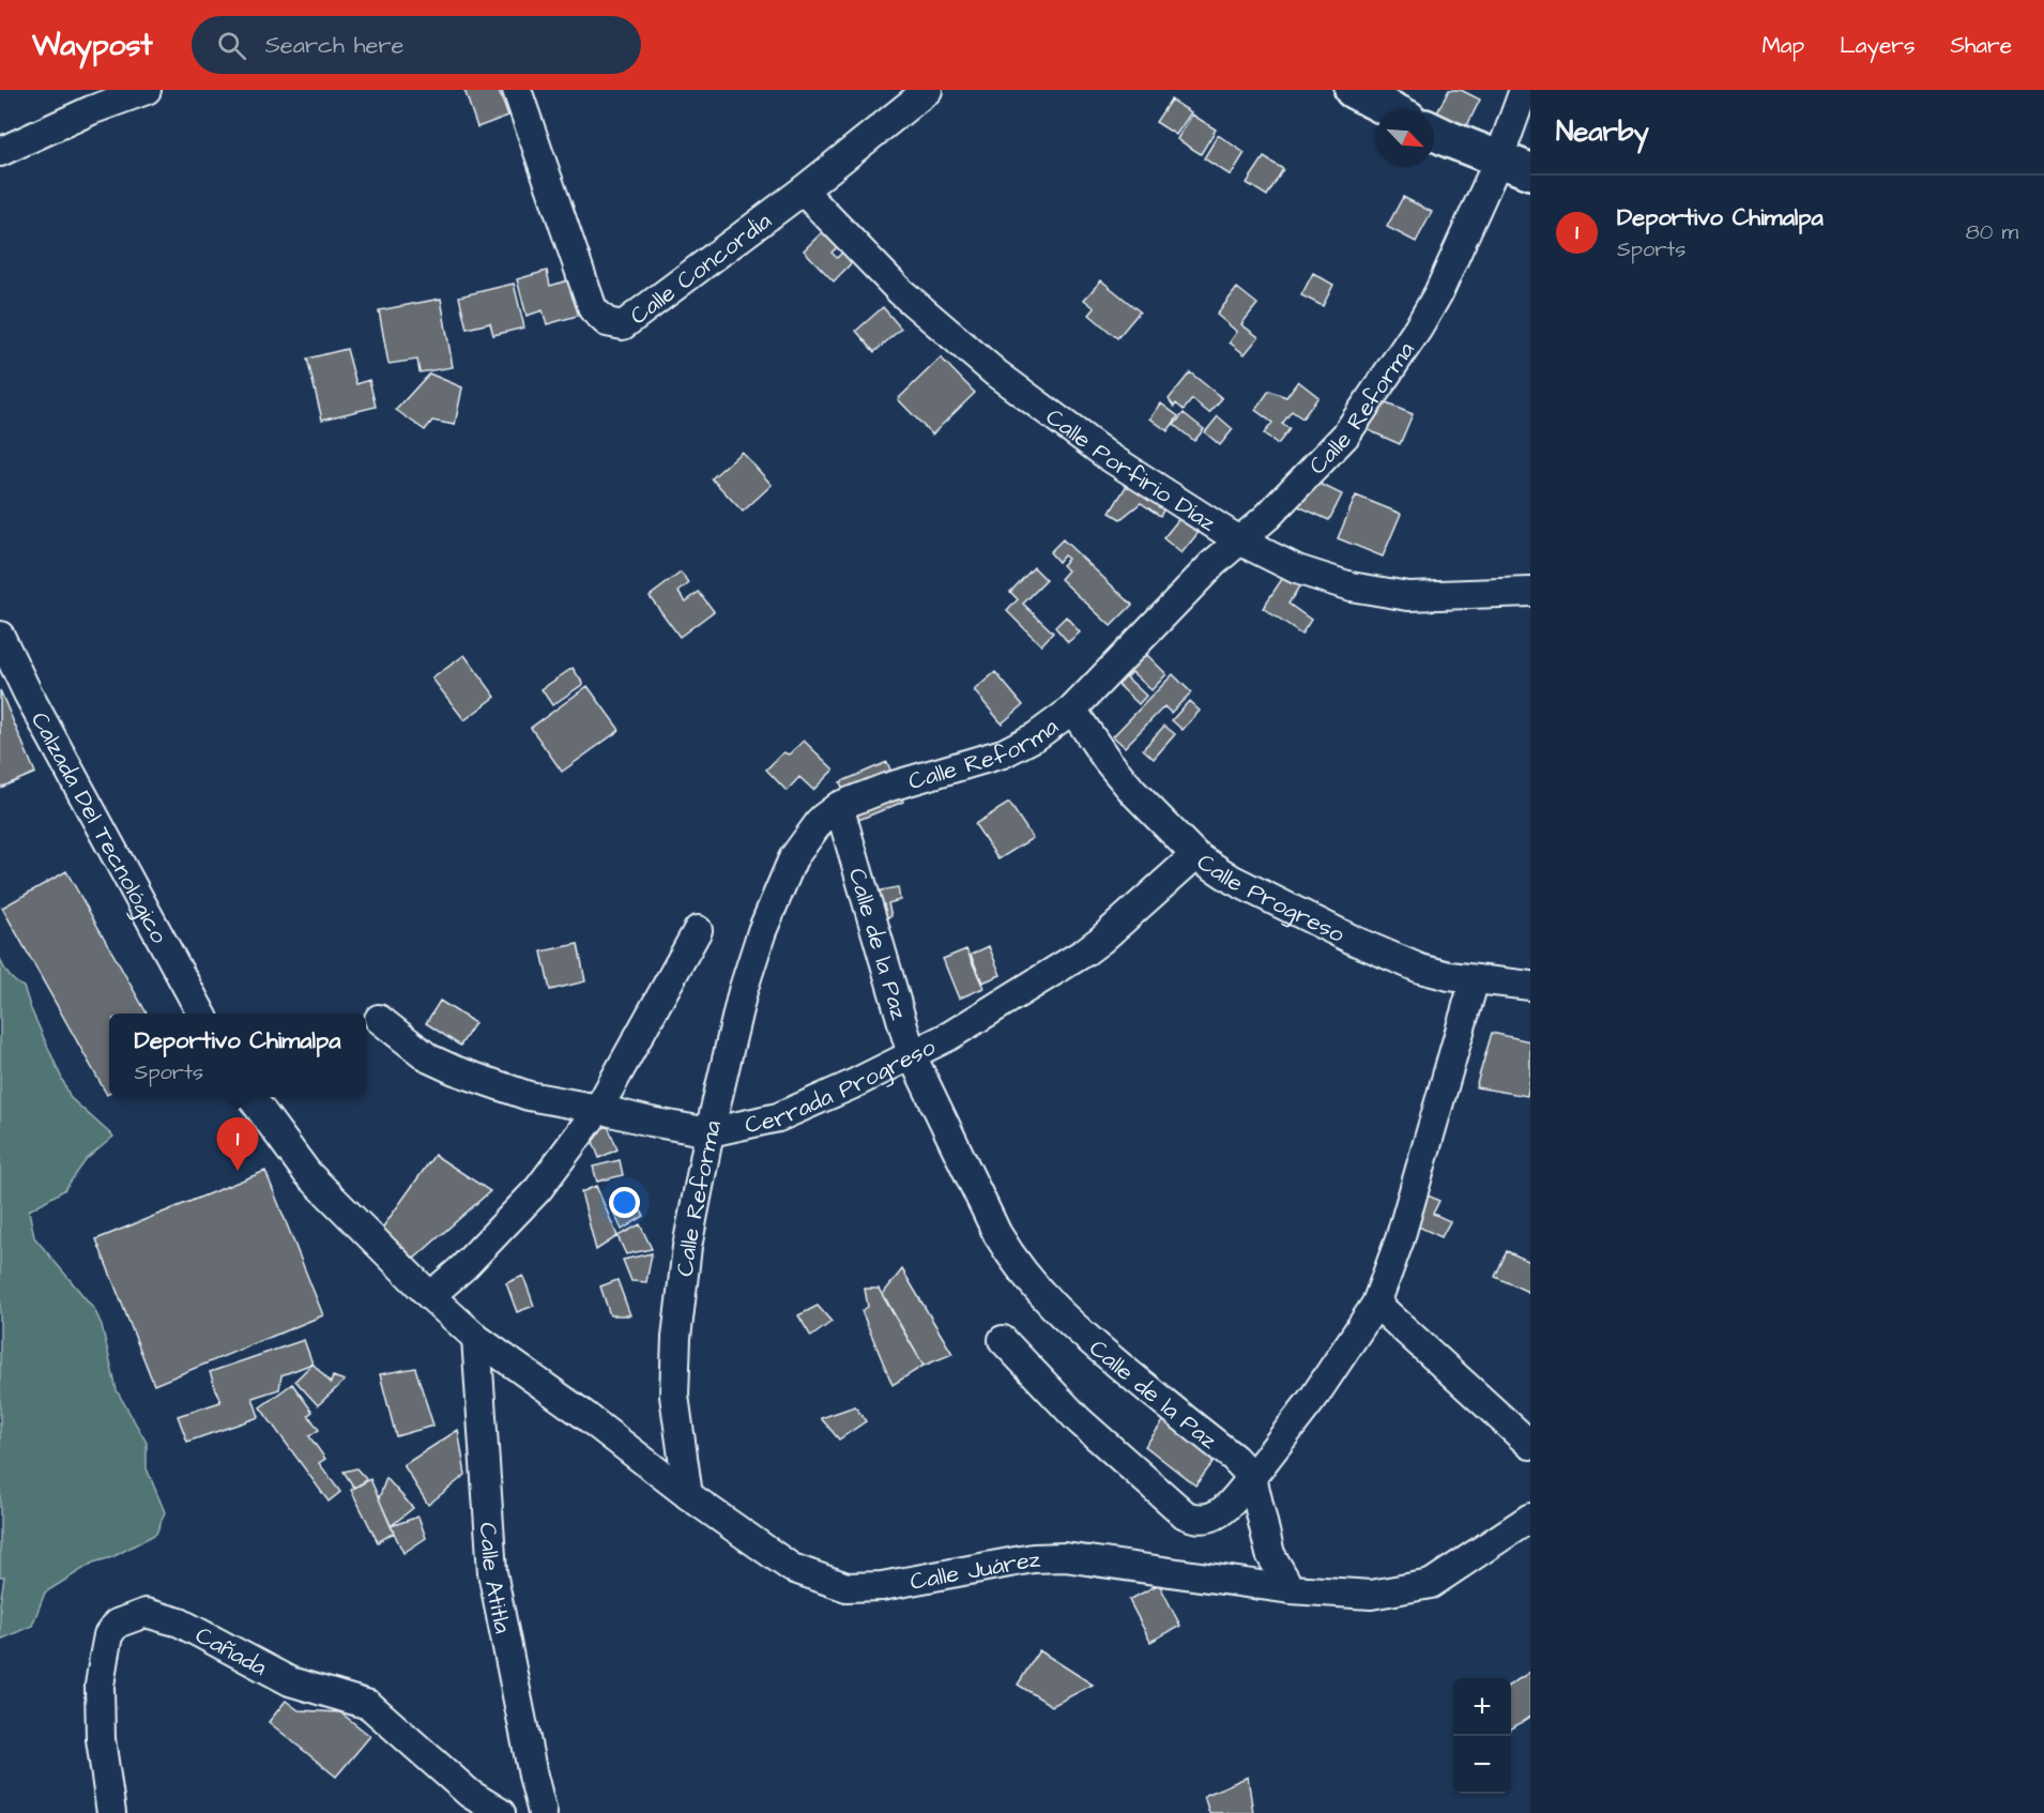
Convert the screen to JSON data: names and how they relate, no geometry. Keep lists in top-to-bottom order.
{
  "streets": {
    "street": [
      "Calle Concordia",
      "Calle Reforma",
      "Calle Porfirio Díaz",
      "Calzada Del Tecnológico",
      "Calle Progreso",
      "Calle de la Paz",
      "Cerrada Progreso",
      "Calle Juárez",
      "Calle Atitla",
      "Cañada"
    ]
  },
  "crossings": [
    ["Calle Concordia", "Calle Porfirio Díaz"],
    ["Calle Reforma", "Calle Porfirio Díaz"],
    ["Calle Reforma", "Calle Progreso"],
    ["Calle Reforma", "Calle de la Paz"],
    ["Calle Reforma", "Cerrada Progreso"],
    ["Calle Reforma", "Calle Juárez"],
    ["Calle Progreso", "Cerrada Progreso"],
    ["Calle de la Paz", "Cerrada Progreso"],
    ["Calle Juárez", "Calle Atitla"]
  ],
  "north": "bottom right",
  "page": {
    "header": "Waypost",
    "search": "Search here",
    "nav": ["Map", "Layers", "Share"],
    "heading": "Nearby",
    "list": [
      {
        "mark": "1",
        "name": "Deportivo Chimalpa",
        "note": "Sports",
        "value": "80 m"
      }
    ],
    "popup": ["Deportivo Chimalpa", "Sports"],
    "pins": "1",
    "map_buttons": ["+", "−"]
  }
}
